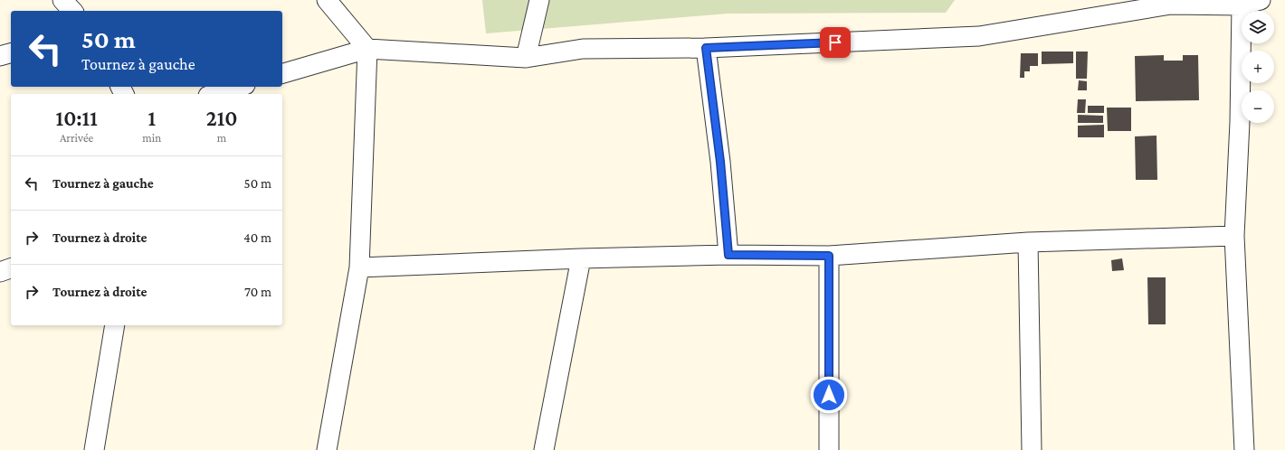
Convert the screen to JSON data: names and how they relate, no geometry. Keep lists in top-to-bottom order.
{
  "page": {
    "map_buttons": ["+", "−"],
    "turn": ["50 m", "Tournez à gauche"],
    "eta": [
      "10:11",
      "Arrivée",
      "1",
      "min",
      "210",
      "m"
    ],
    "list": [
      {
        "name": "Tournez à gauche",
        "value": "50 m"
      },
      {
        "name": "Tournez à droite",
        "value": "40 m"
      },
      {
        "name": "Tournez à droite",
        "value": "70 m"
      }
    ]
  }
}
